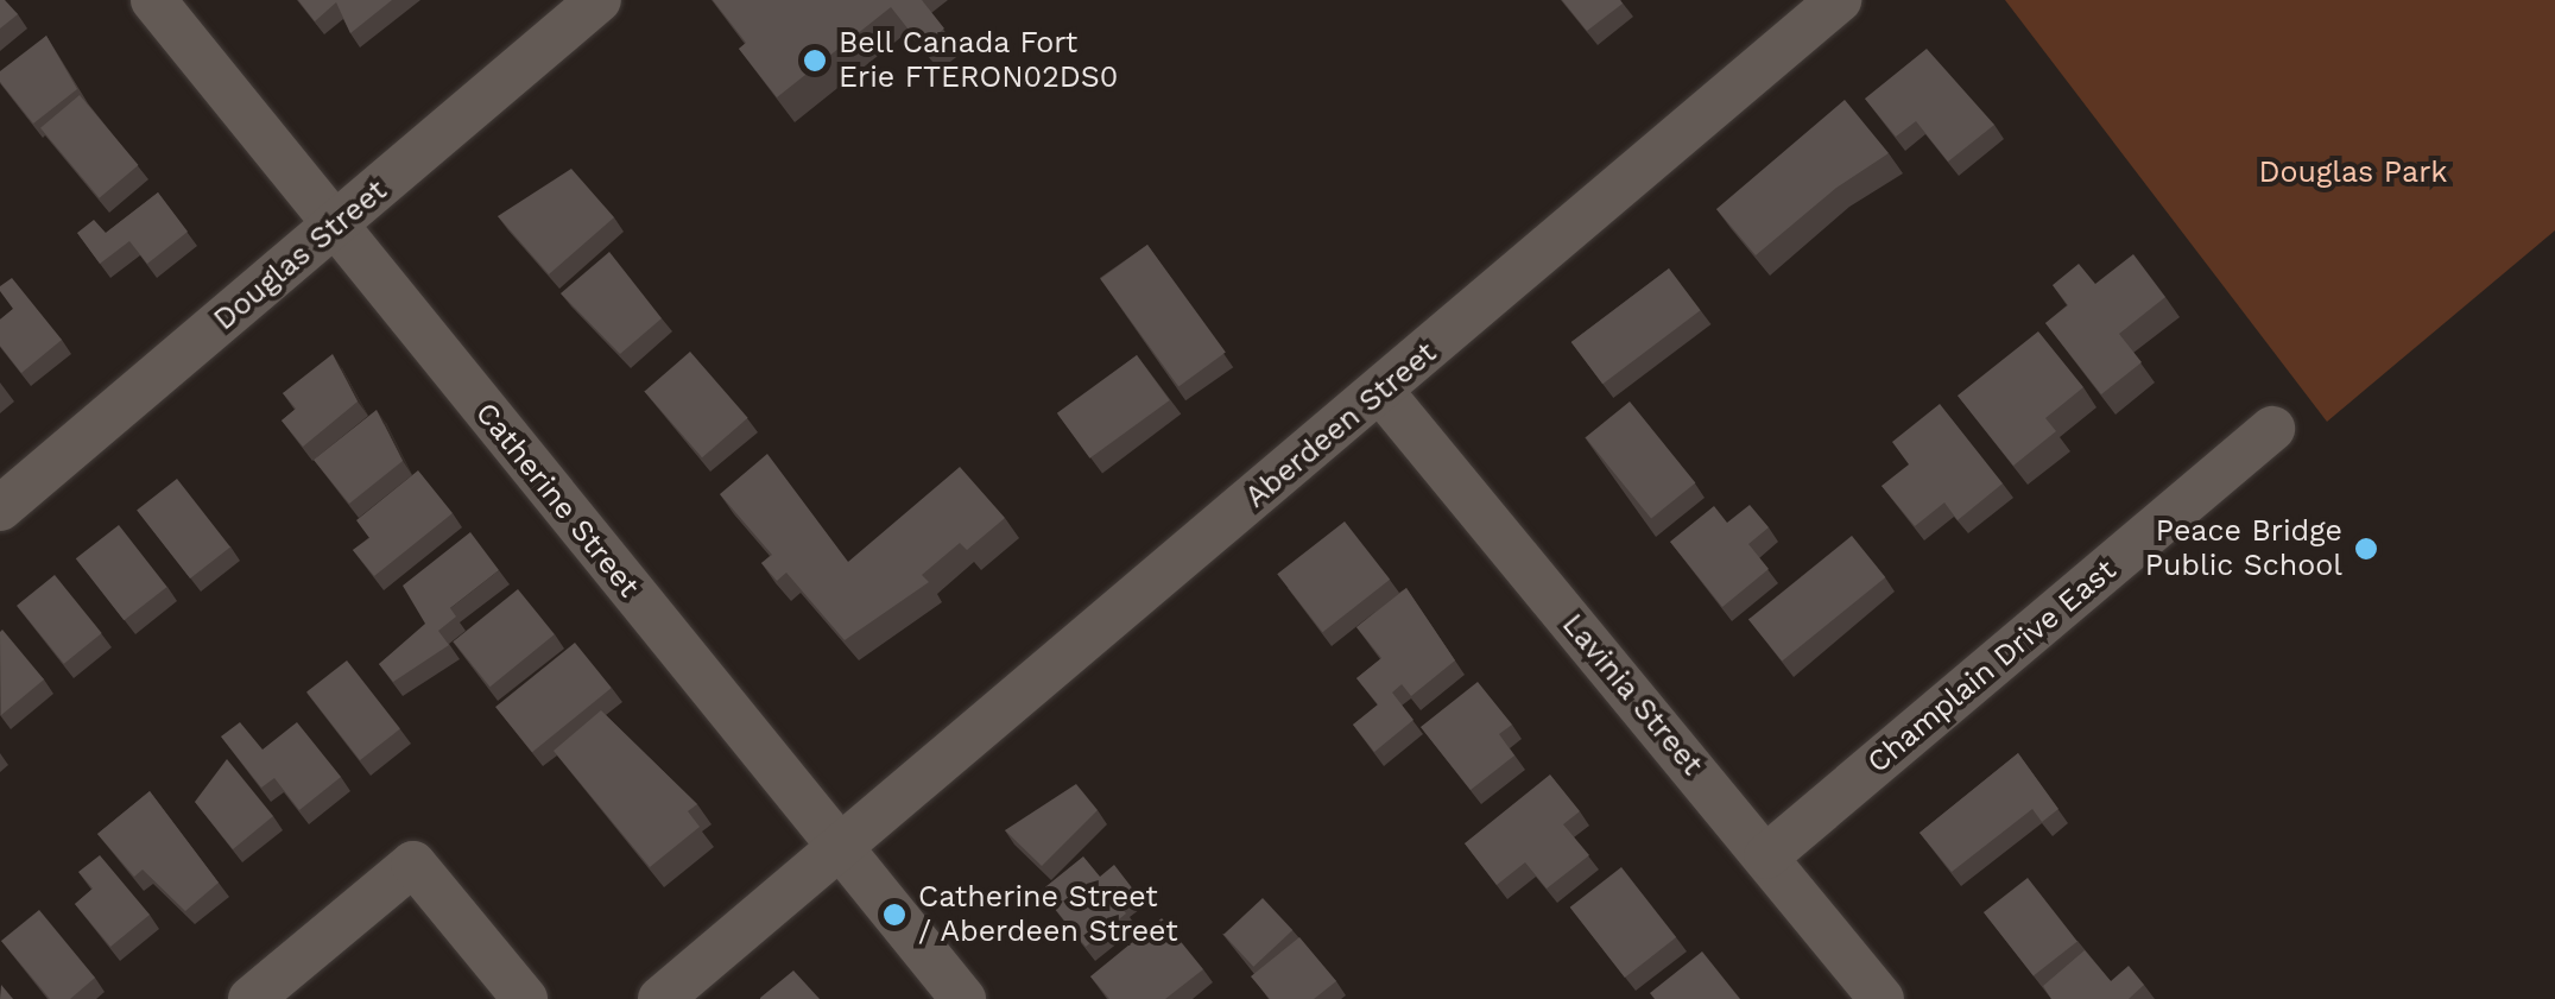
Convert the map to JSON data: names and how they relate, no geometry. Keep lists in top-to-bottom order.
{
  "streets": {
    "street": [
      "Douglas Street",
      "Aberdeen Street",
      "Catherine Street",
      "Champlain Drive East",
      "Lavinia Street"
    ]
  },
  "crossings": [
    ["Douglas Street", "Catherine Street"],
    ["Aberdeen Street", "Catherine Street"],
    ["Aberdeen Street", "Lavinia Street"],
    ["Champlain Drive East", "Lavinia Street"]
  ],
  "parks": ["Douglas Park"],
  "places": ["Bell Canada Fort Erie FTERON02DS0", "Peace Bridge Public School", "Catherine Street / Aberdeen Street"]
}
